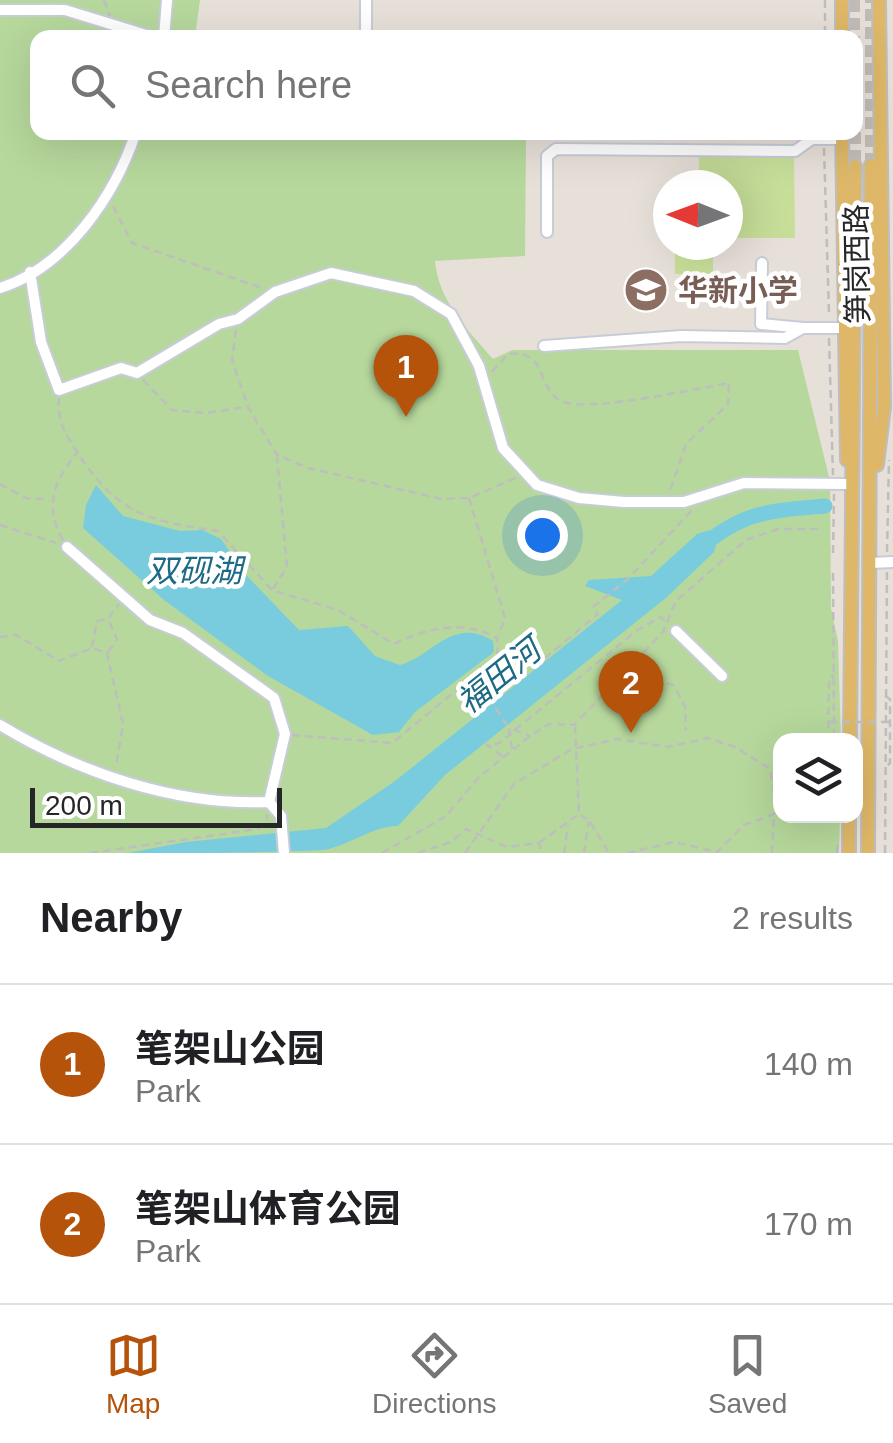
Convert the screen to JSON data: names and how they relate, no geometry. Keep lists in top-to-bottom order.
{
  "streets": {
    "main road": ["笋岗西路"]
  },
  "water": ["双砚湖", "福田河"],
  "places": {
    "school or university": ["华新小学"]
  },
  "scale_bar": "200 m",
  "north": "left",
  "page": {
    "search": "Search here",
    "pins": ["1", "2"],
    "scale": "200 m",
    "heading": ["Nearby", "2 results"],
    "list": [
      {
        "mark": "1",
        "name": "笔架山公园",
        "note": "Park",
        "value": "140 m"
      },
      {
        "mark": "2",
        "name": "笔架山体育公园",
        "note": "Park",
        "value": "170 m"
      }
    ],
    "nav": ["Map", "Directions", "Saved"]
  }
}
